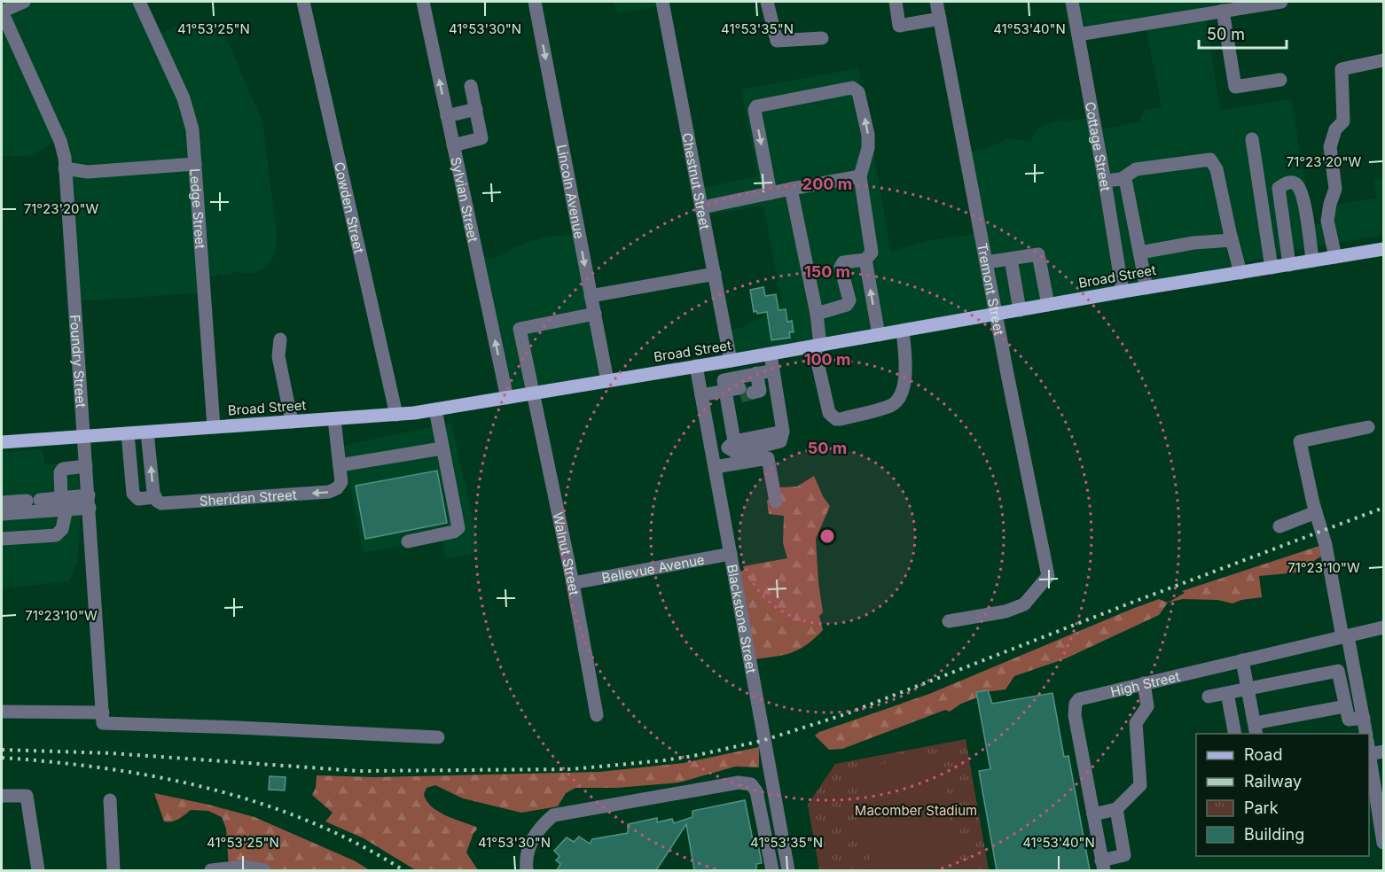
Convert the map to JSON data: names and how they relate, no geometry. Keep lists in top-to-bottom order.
{
  "streets": {
    "main road": ["Broad Street"],
    "street": [
      "Cottage Street",
      "Chestnut Street",
      "Lincoln Avenue",
      "Sylvian Street",
      "Cowden Street",
      "Ledge Street",
      "Tremont Street",
      "Foundry Street",
      "Sheridan Street",
      "Walnut Street",
      "Bellevue Avenue",
      "Blackstone Street",
      "High Street"
    ]
  },
  "crossings": [
    ["Cottage Street", "Broad Street"],
    ["Chestnut Street", "Broad Street"],
    ["Lincoln Avenue", "Broad Street"],
    ["Lincoln Avenue", "Walnut Street"],
    ["Sylvian Street", "Broad Street"],
    ["Cowden Street", "Broad Street"],
    ["Ledge Street", "Broad Street"],
    ["Broad Street", "Tremont Street"],
    ["Broad Street", "Foundry Street"],
    ["Broad Street", "Sheridan Street"],
    ["Broad Street", "Walnut Street"],
    ["Broad Street", "Blackstone Street"],
    ["Walnut Street", "Bellevue Avenue"],
    ["Bellevue Avenue", "Blackstone Street"]
  ],
  "one_way": ["Lincoln Avenue", "Sylvian Street", "Sheridan Street"],
  "parks": ["Macomber Stadium"],
  "legend": [
    "Road",
    "Railway",
    "Park",
    "Building"
  ],
  "scale_bar": "50 m",
  "coordinates": [
    "41°53'25\"N",
    "41°53'30\"N",
    "41°53'35\"N",
    "41°53'40\"N",
    "71°23'20\"W",
    "71°23'10\"W"
  ],
  "rings": [
    "200 m",
    "150 m",
    "100 m",
    "50 m"
  ]
}
